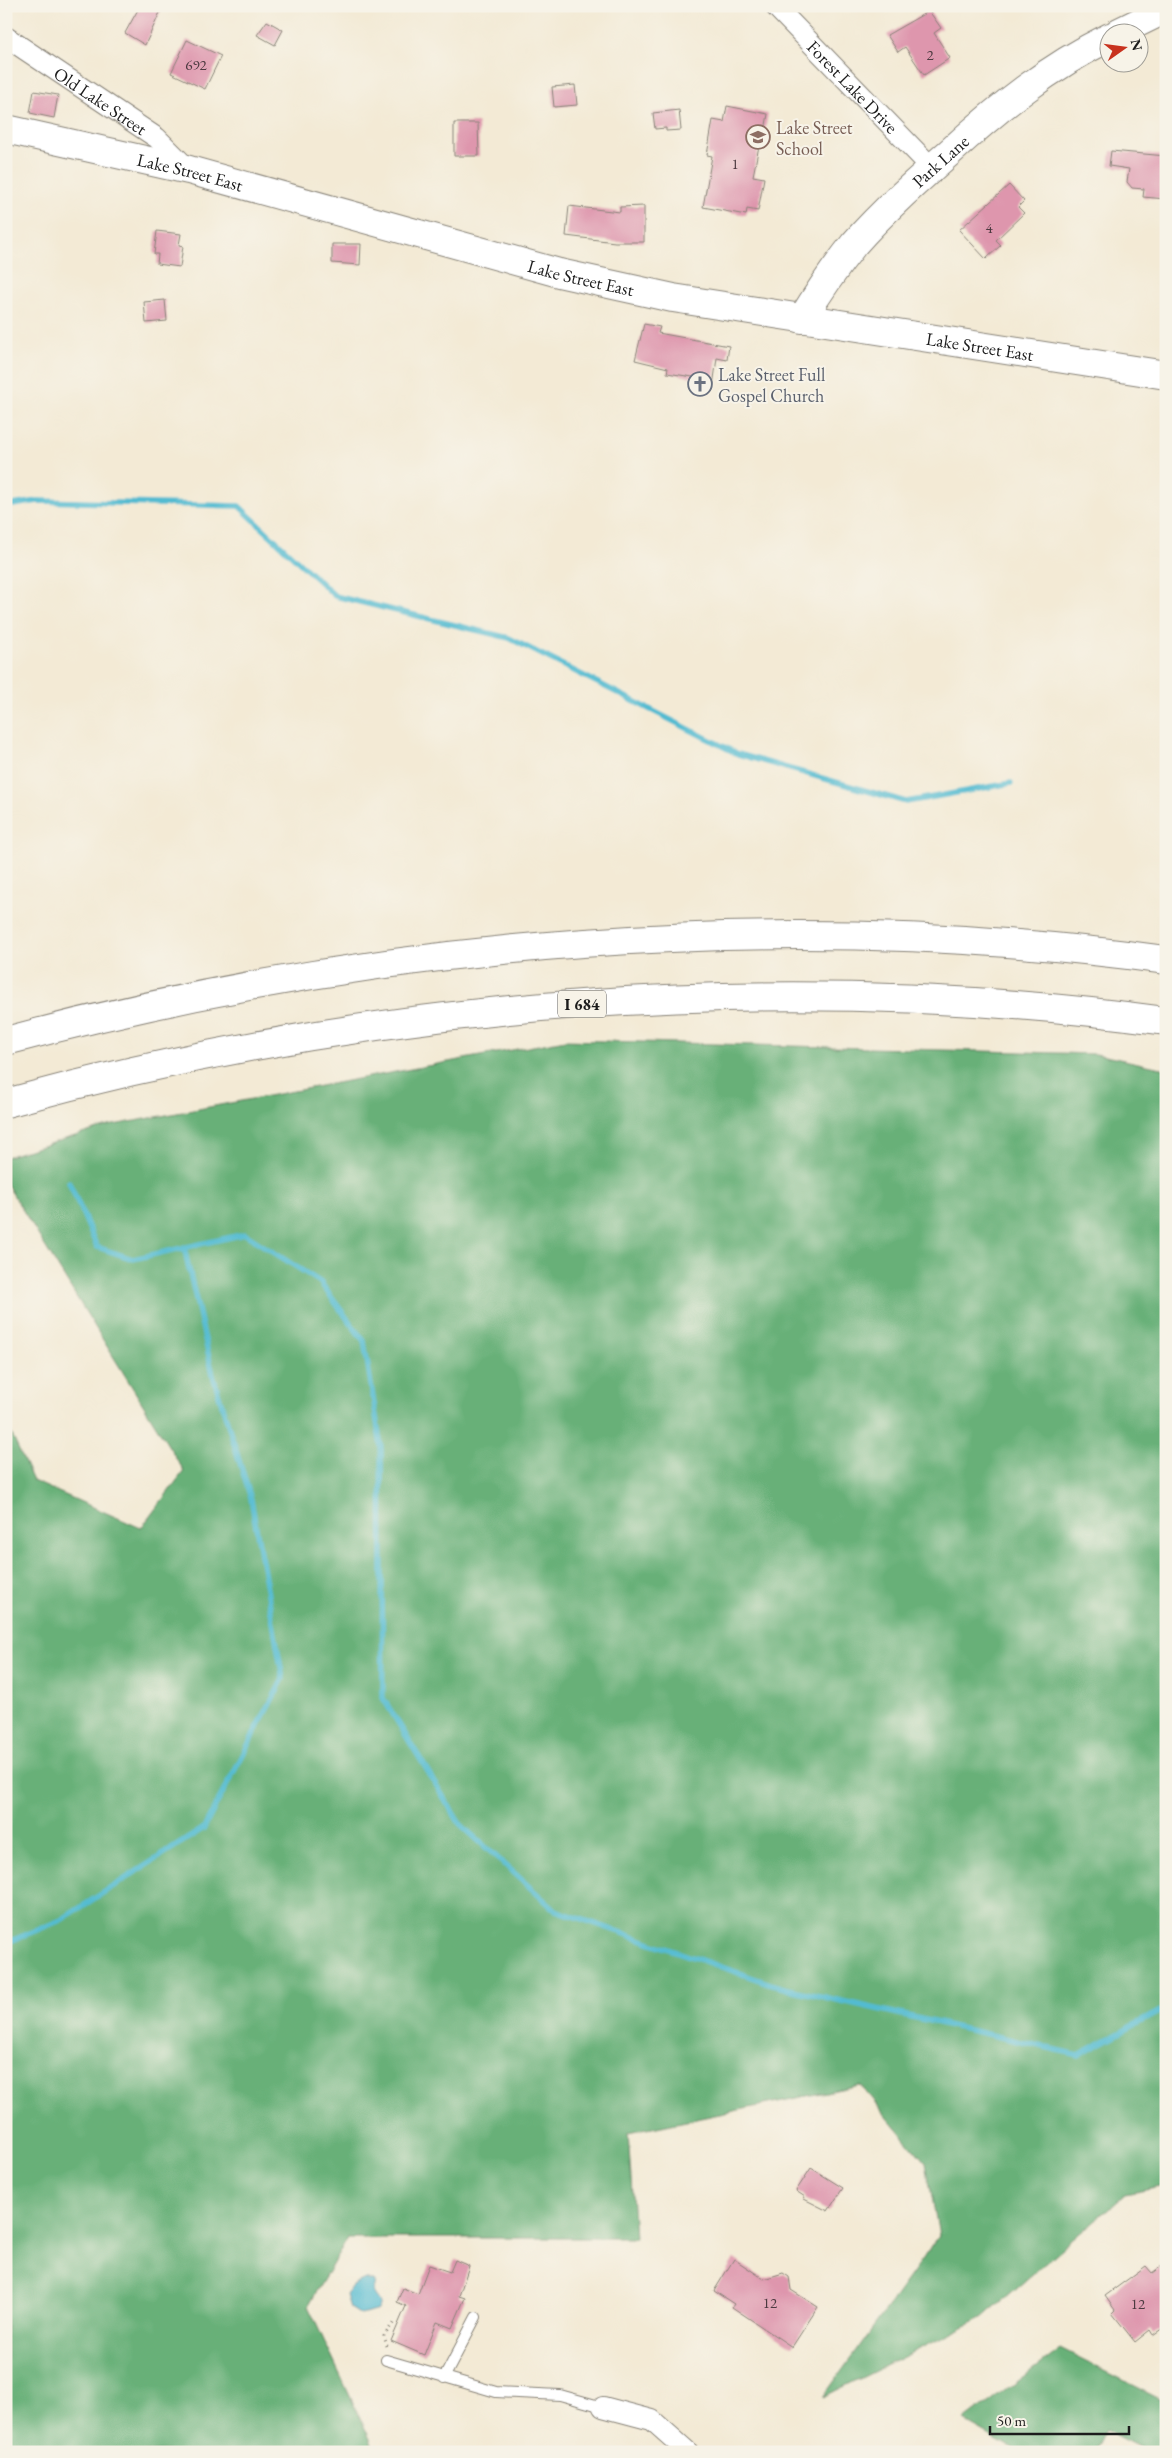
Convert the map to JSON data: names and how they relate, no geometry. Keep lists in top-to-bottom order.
{
  "streets": {
    "main road": ["Park Lane", "Lake Street East", "I 684"],
    "street": ["Forest Lake Drive", "Old Lake Street"]
  },
  "crossings": [
    ["Forest Lake Drive", "Park Lane"],
    ["Old Lake Street", "Lake Street East"],
    ["Park Lane", "Lake Street East"]
  ],
  "places": {
    "school or university": ["Lake Street School"],
    "church": ["Lake Street Full Gospel Church"]
  },
  "house_numbers": [
    "2",
    "692",
    "1",
    "4",
    "12",
    "12"
  ],
  "scale_bar": "50 m",
  "north": "right"
}
